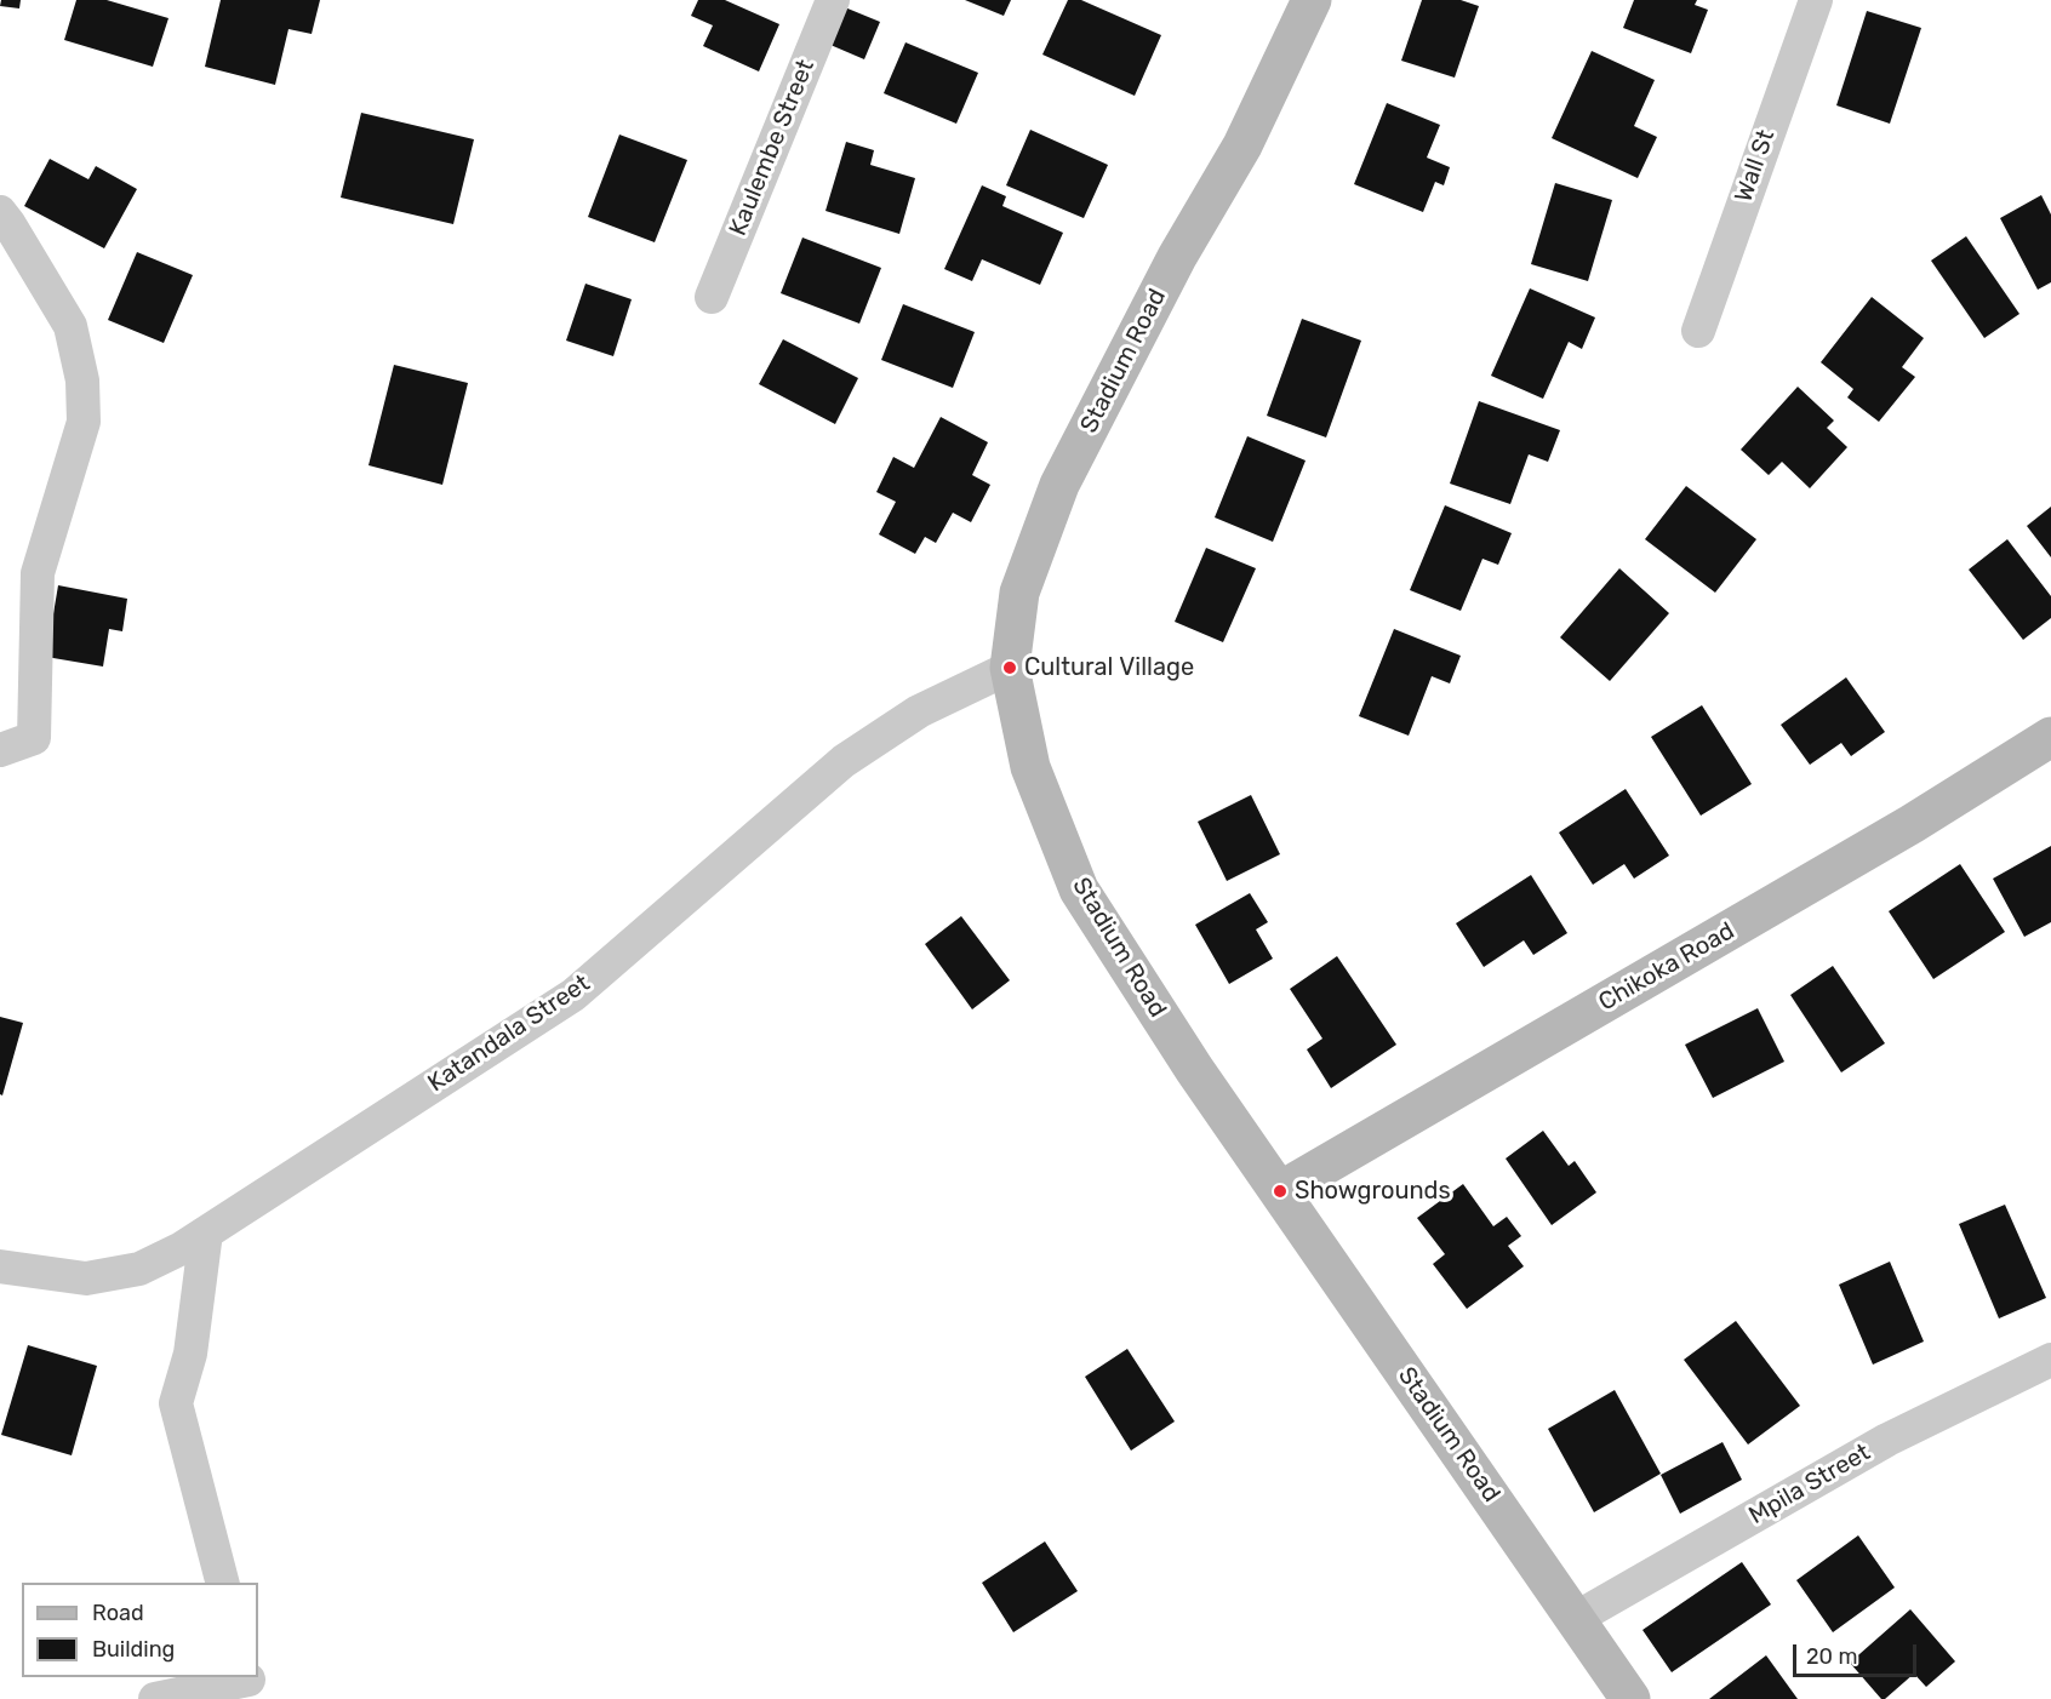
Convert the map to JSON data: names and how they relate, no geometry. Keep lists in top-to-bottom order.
{
  "streets": {
    "street": [
      "Kaulembe Street",
      "Wall St",
      "Stadium Road",
      "Chikoka Road",
      "Katandala Street",
      "Mpila Street"
    ]
  },
  "crossings": [
    ["Stadium Road", "Chikoka Road"],
    ["Stadium Road", "Katandala Street"],
    ["Stadium Road", "Mpila Street"]
  ],
  "places": ["Cultural Village", "Showgrounds"],
  "legend": ["Road", "Building"],
  "scale_bar": "20 m"
}
